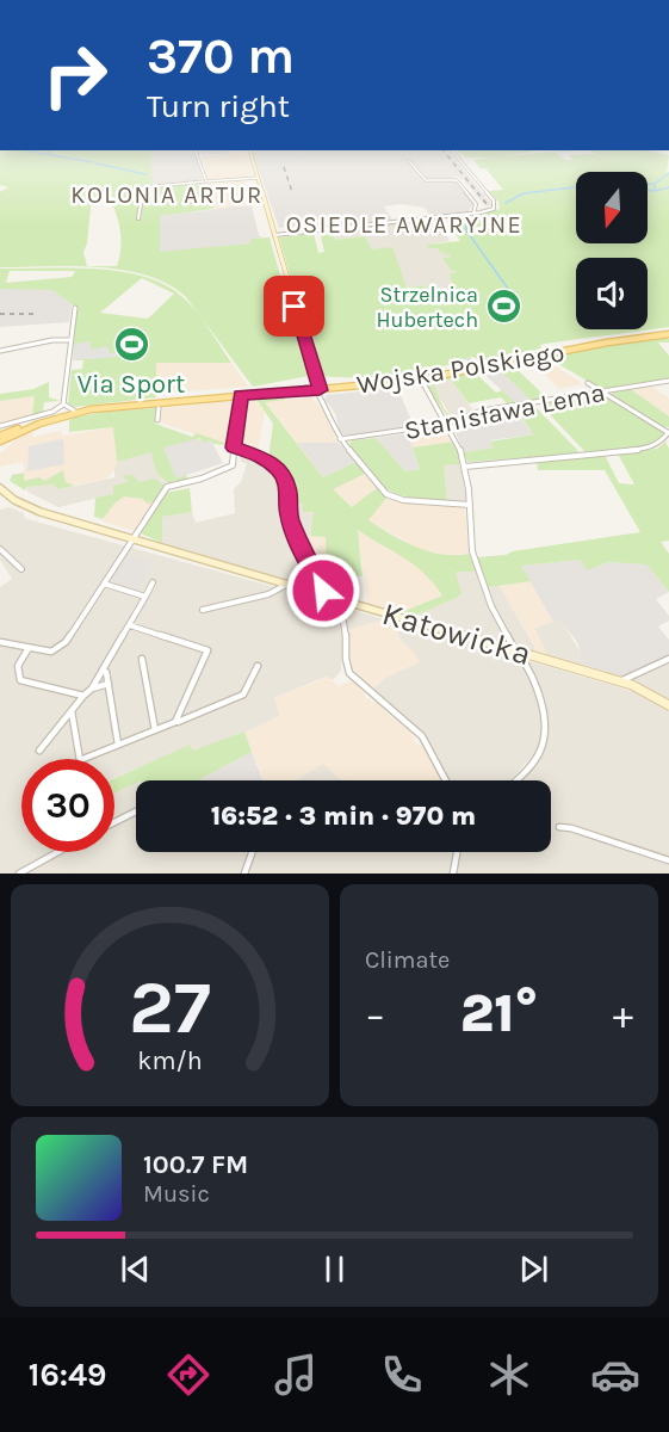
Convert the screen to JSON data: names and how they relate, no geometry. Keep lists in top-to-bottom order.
{
  "streets": {
    "main road": ["Wojska Polskiego", "Katowicka"],
    "street": ["Stanisława Lema"]
  },
  "districts": ["KOLONIA ARTUR", "OSIEDLE AWARYJNE"],
  "places": {
    "sports": ["Strzelnica Hubertech", "Via Sport"]
  },
  "north": "bottom",
  "page": {
    "turn": ["370 m", "Turn right"],
    "limit": "30",
    "trip": "16:52 · 3 min · 970 m",
    "tile": "Climate",
    "heat": ["−", "21°", "+"],
    "song": ["100.7 FM", "Music"],
    "tabs": "16:49",
    "gauge": ["27", "km/h"]
  }
}
